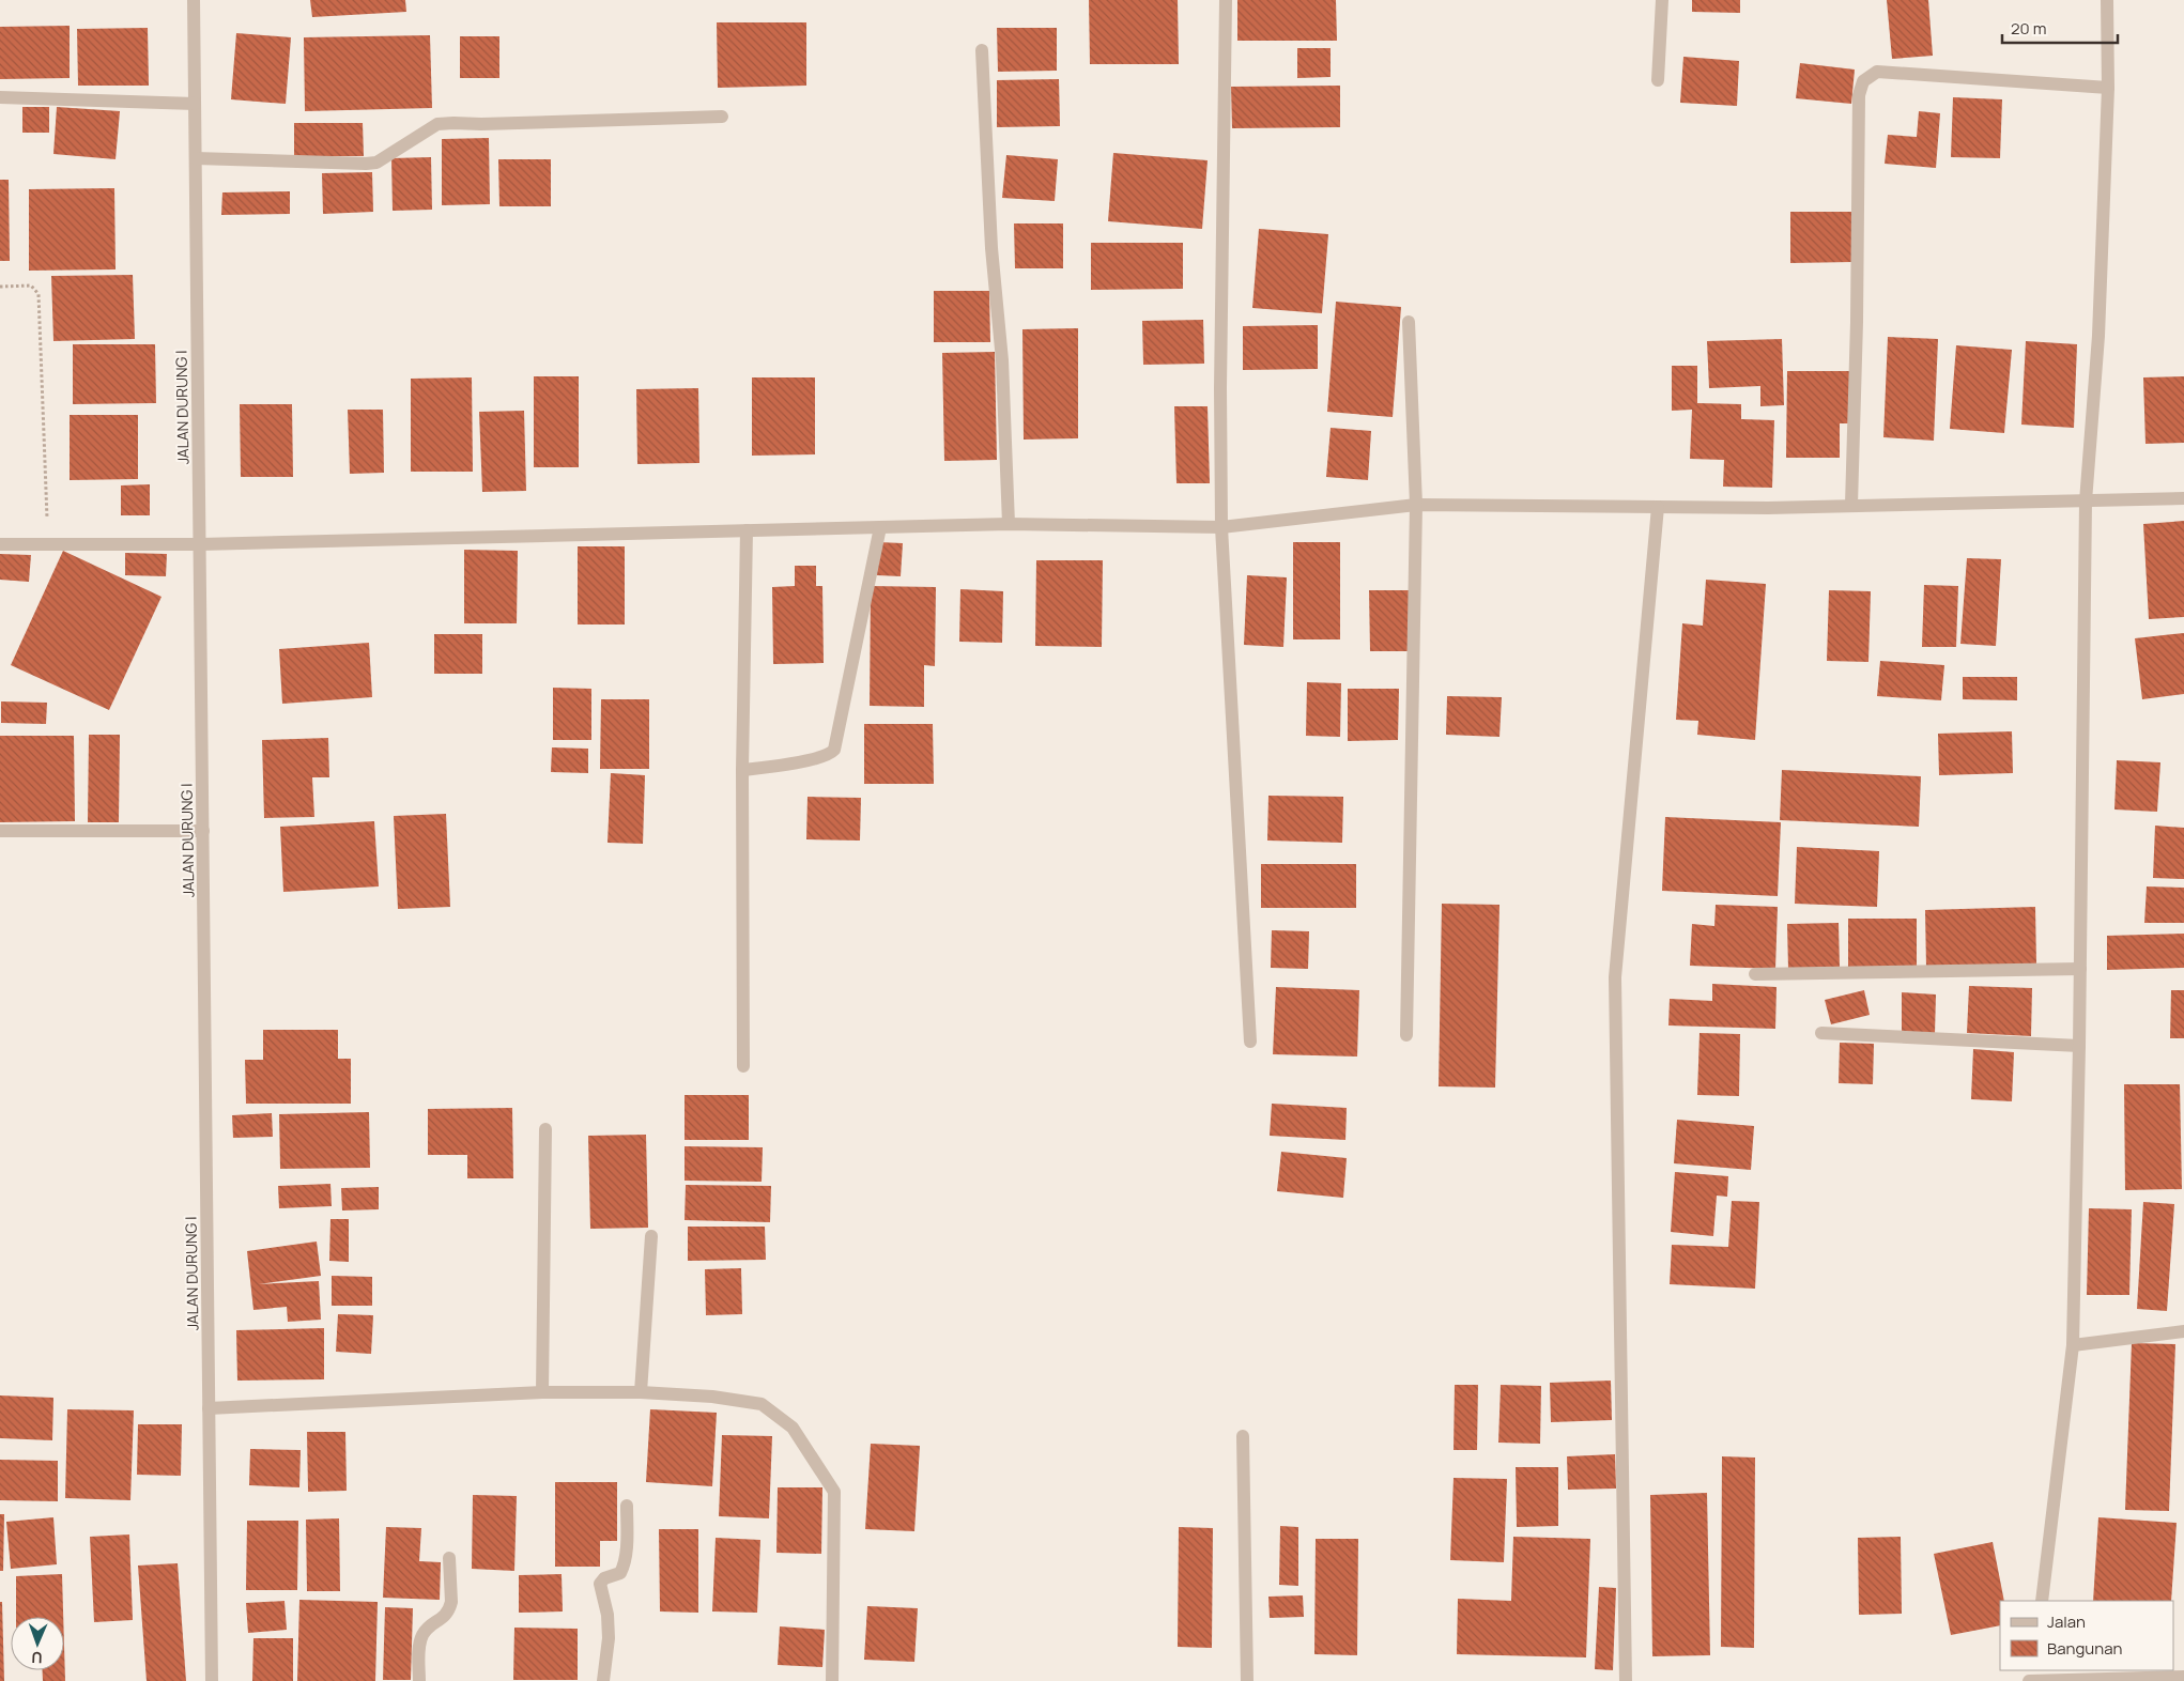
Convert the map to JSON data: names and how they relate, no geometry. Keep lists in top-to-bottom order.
{
  "streets": {
    "street": ["JALAN DURUNG I"]
  },
  "legend": ["Jalan", "Bangunan"],
  "scale_bar": "20 m",
  "north": "bottom"
}
